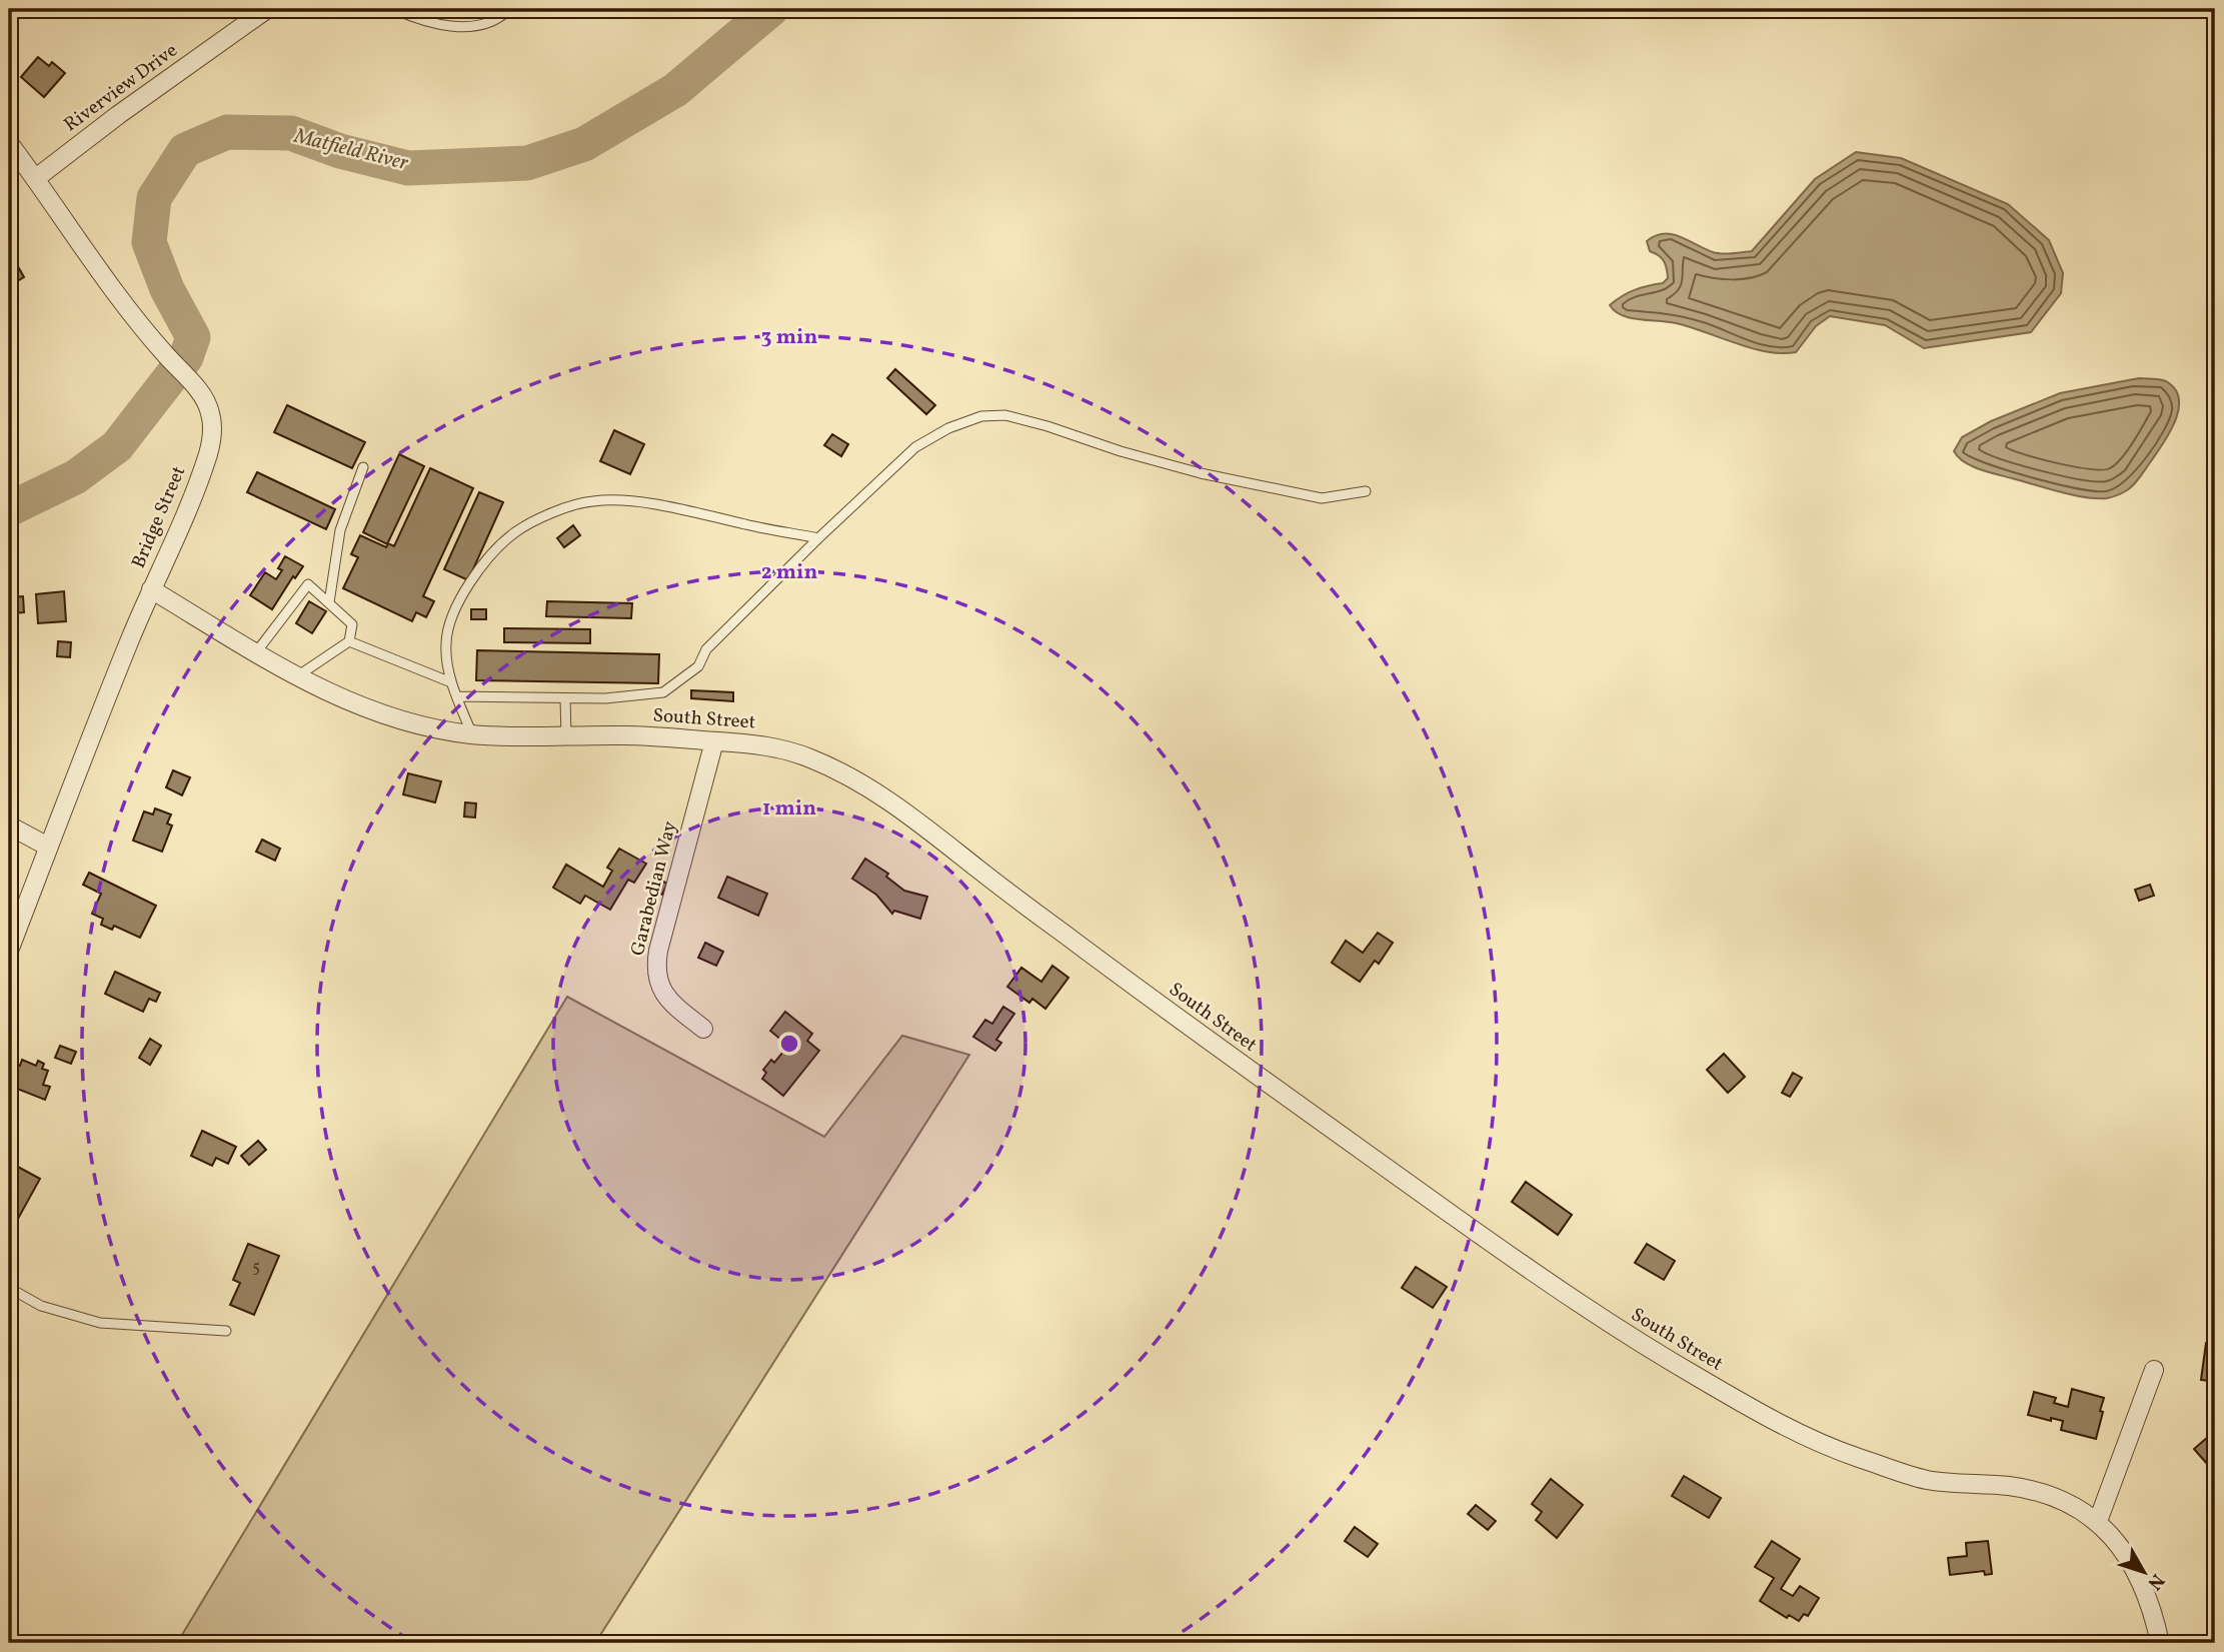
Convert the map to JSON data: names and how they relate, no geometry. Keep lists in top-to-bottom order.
{
  "streets": {
    "street": [
      "Riverview Drive",
      "Bridge Street",
      "South Street",
      "Garabedian Way"
    ]
  },
  "crossings": [
    ["Riverview Drive", "Bridge Street"],
    ["Bridge Street", "South Street"],
    ["South Street", "Garabedian Way"]
  ],
  "water": ["Matfield River"],
  "house_numbers": ["5"],
  "north": "bottom right",
  "rings": ["3 min", "2 min", "1 min"]
}
